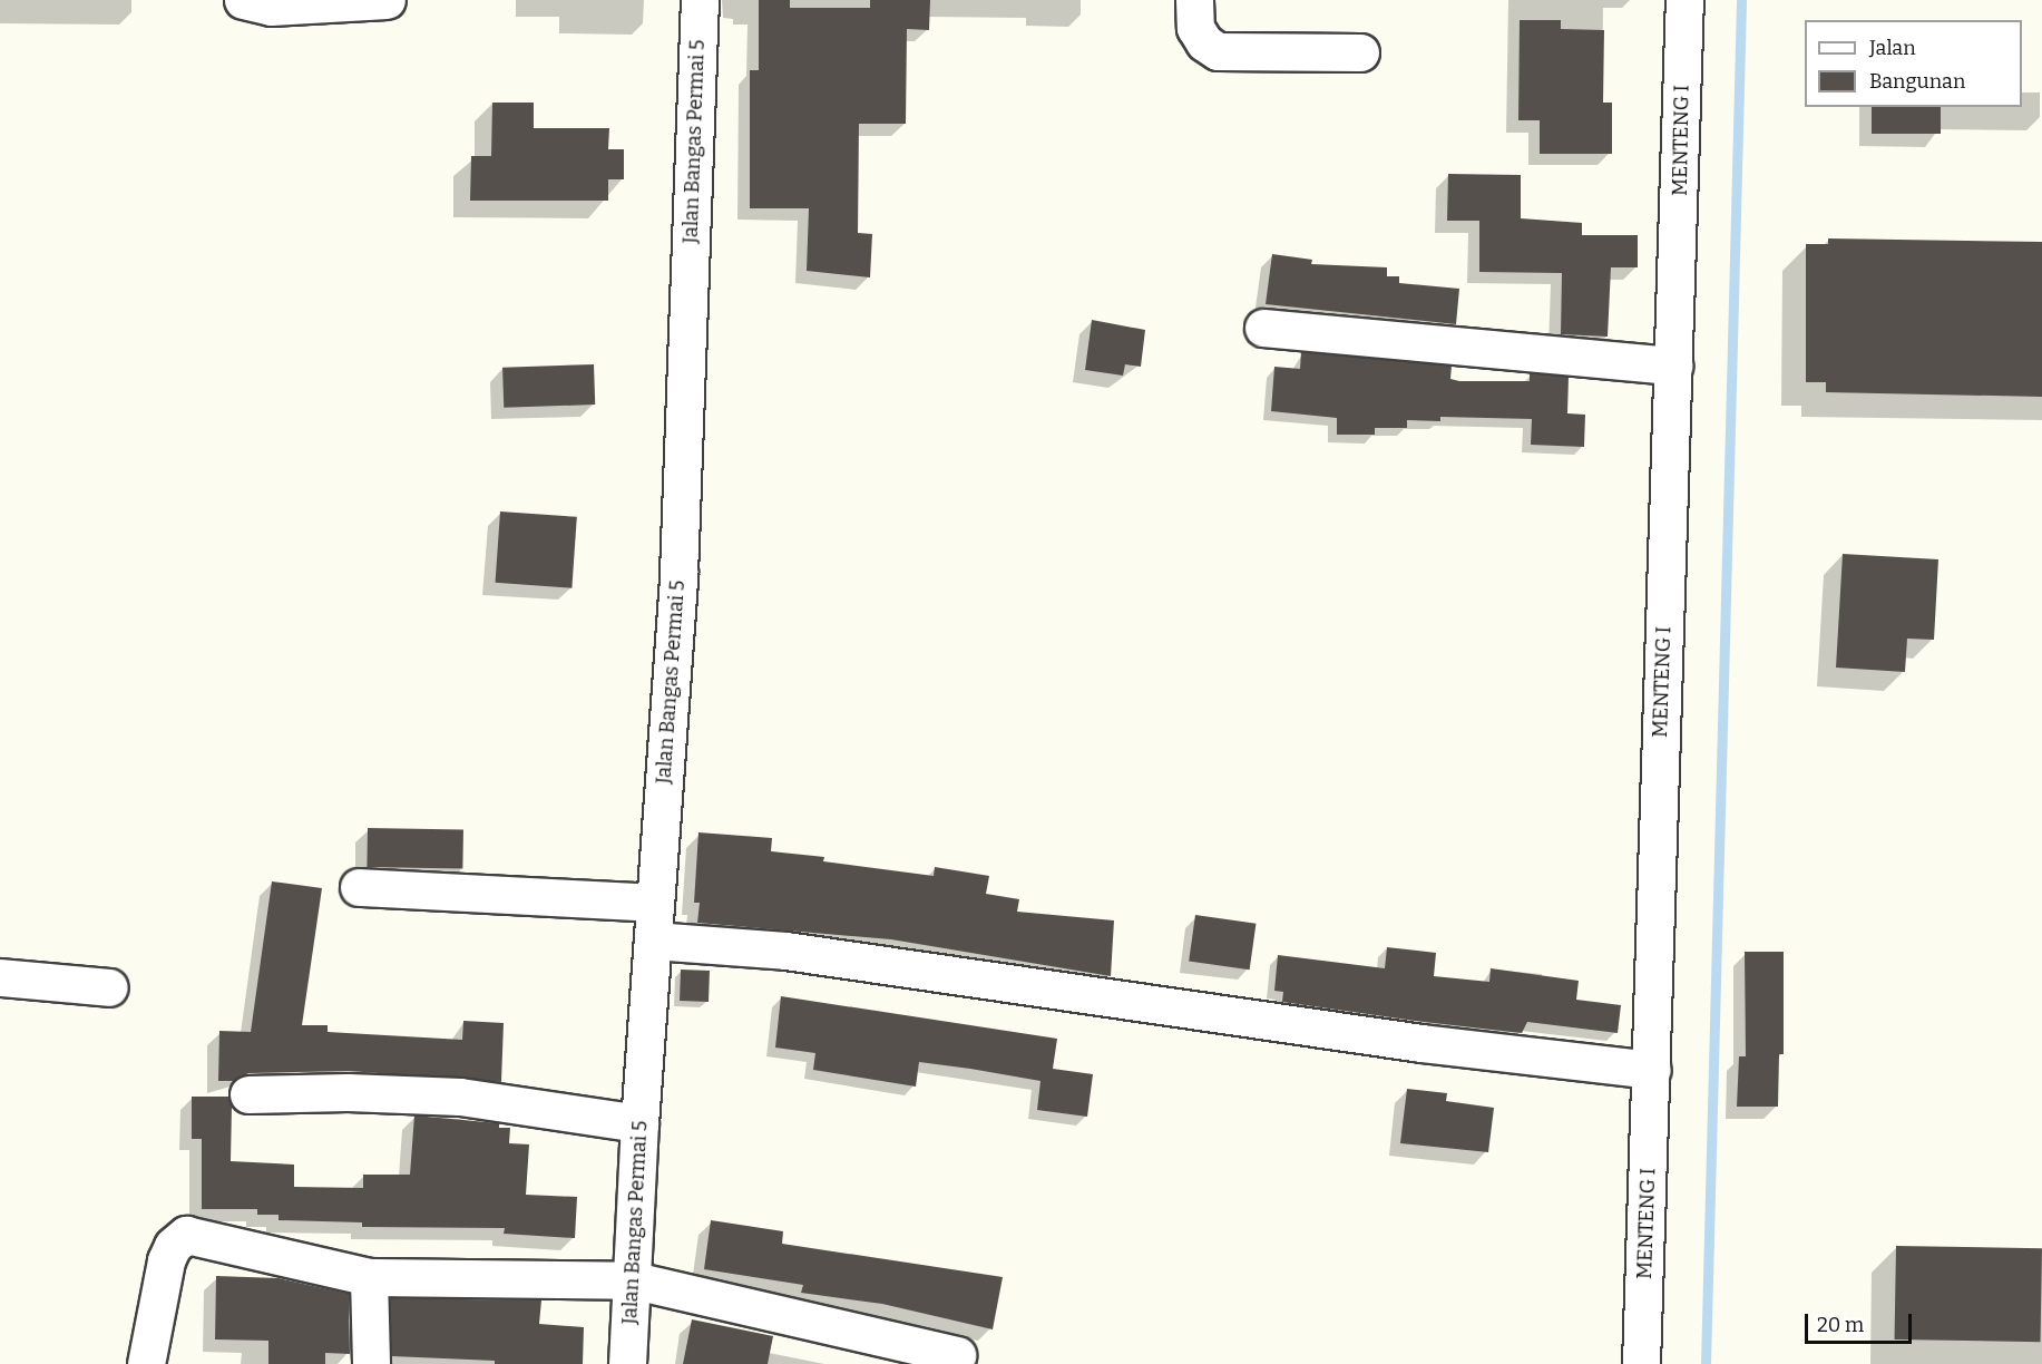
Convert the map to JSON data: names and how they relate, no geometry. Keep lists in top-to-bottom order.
{
  "streets": {
    "street": ["MENTENG I", "Jalan Bangas Permai 5"]
  },
  "legend": ["Jalan", "Bangunan"],
  "scale_bar": "20 m"
}
